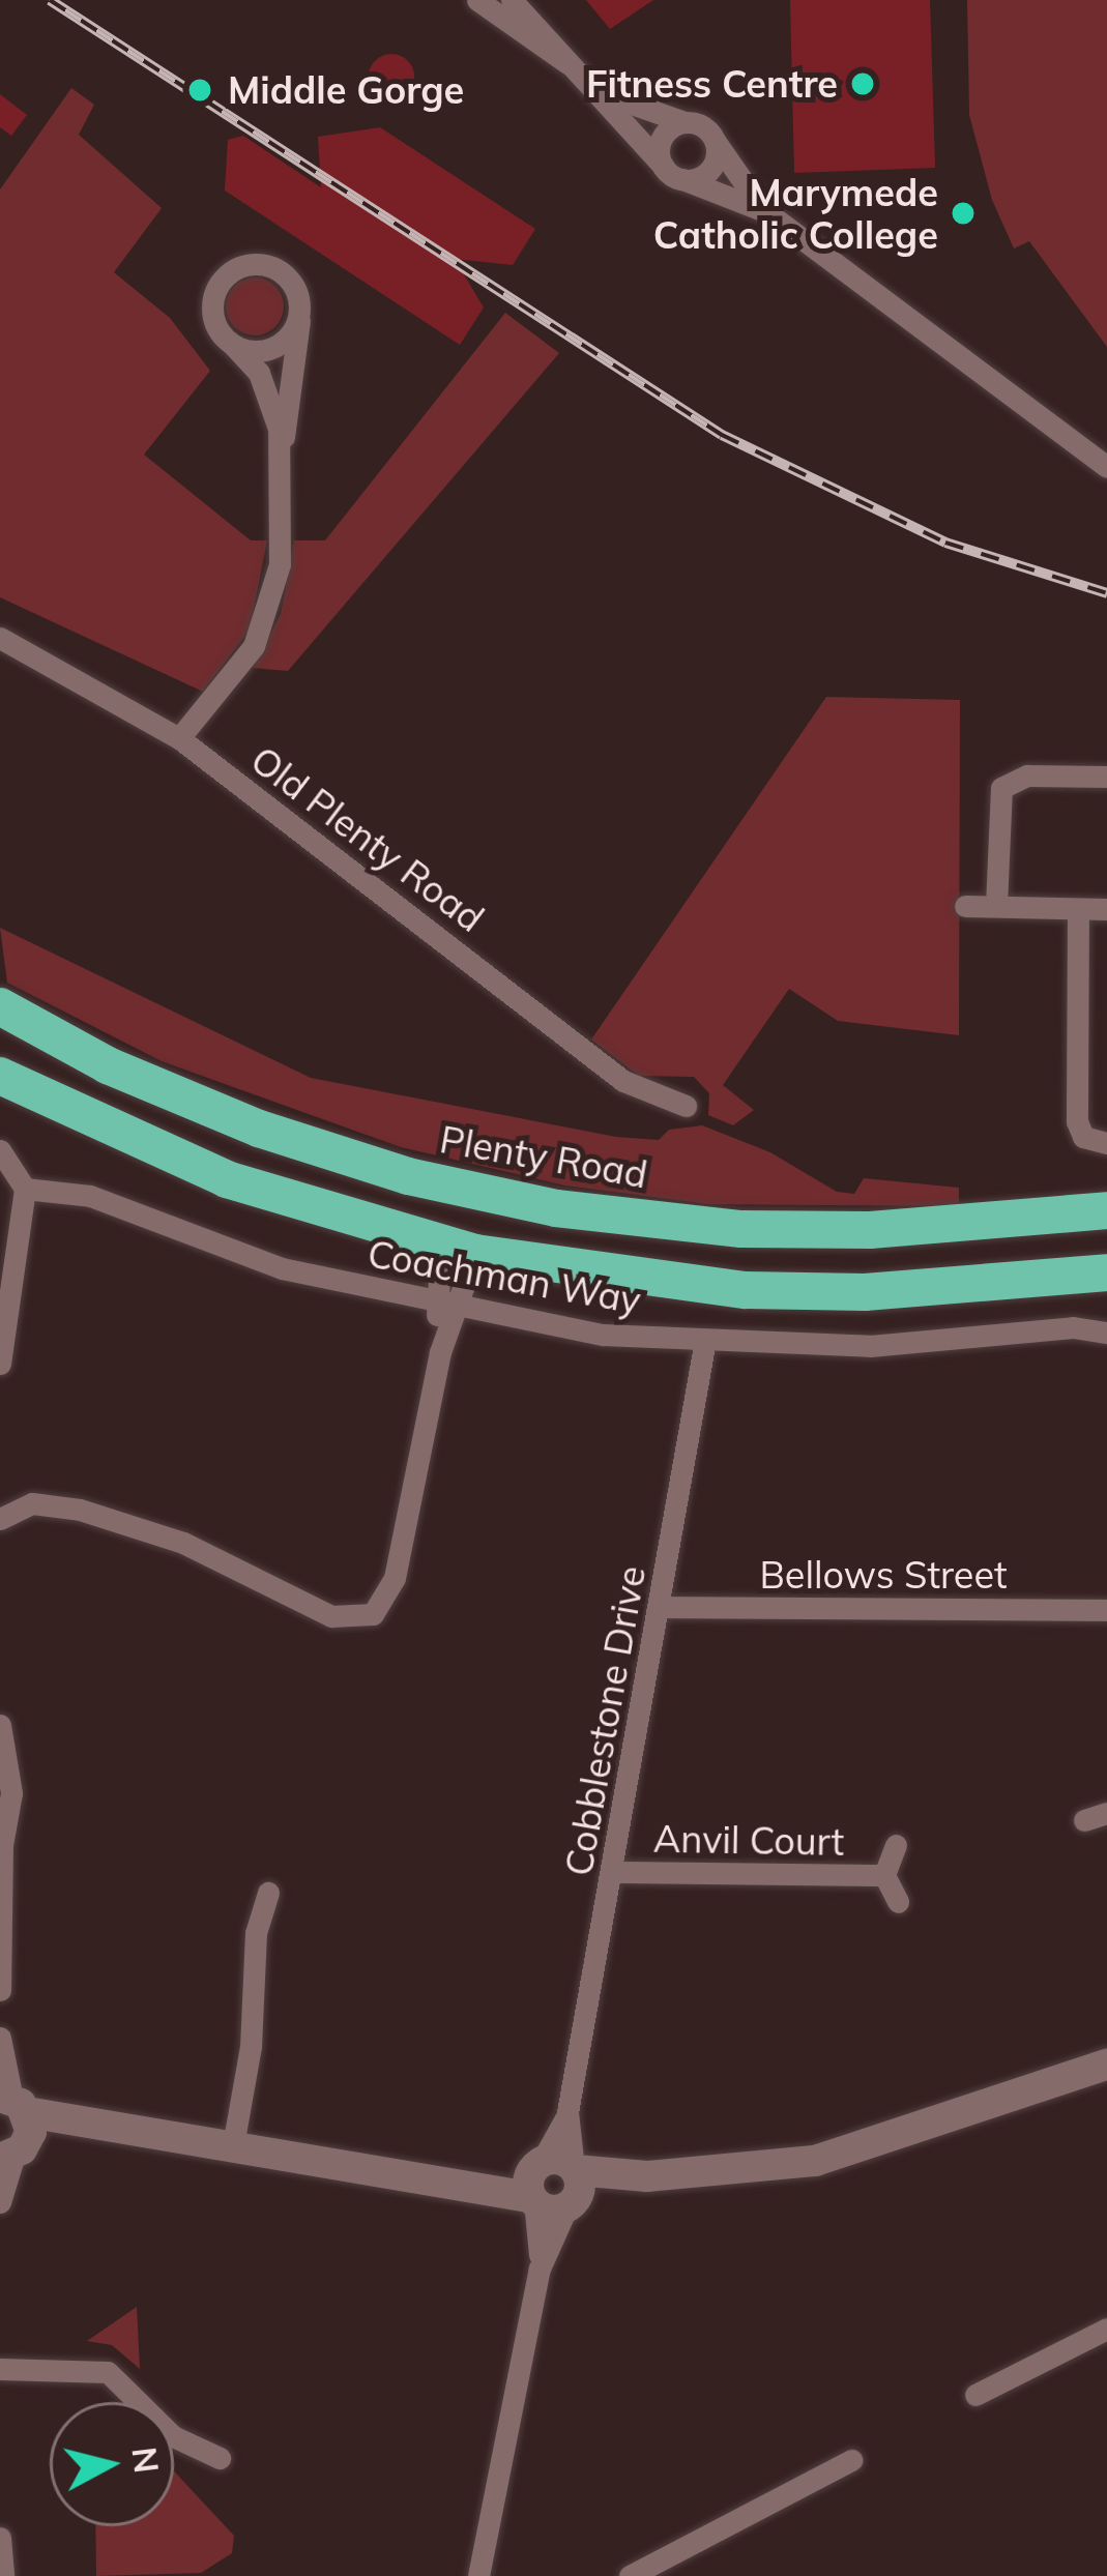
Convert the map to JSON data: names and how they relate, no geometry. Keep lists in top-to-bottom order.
{
  "streets": {
    "highway": ["Plenty Road"],
    "street": [
      "Old Plenty Road",
      "Coachman Way",
      "Bellows Street",
      "Cobblestone Drive",
      "Anvil Court"
    ]
  },
  "crossings": [
    ["Coachman Way", "Cobblestone Drive"],
    ["Bellows Street", "Cobblestone Drive"],
    ["Cobblestone Drive", "Anvil Court"]
  ],
  "places": ["Fitness Centre", "Middle Gorge", "Marymede Catholic College"],
  "north": "right"
}
